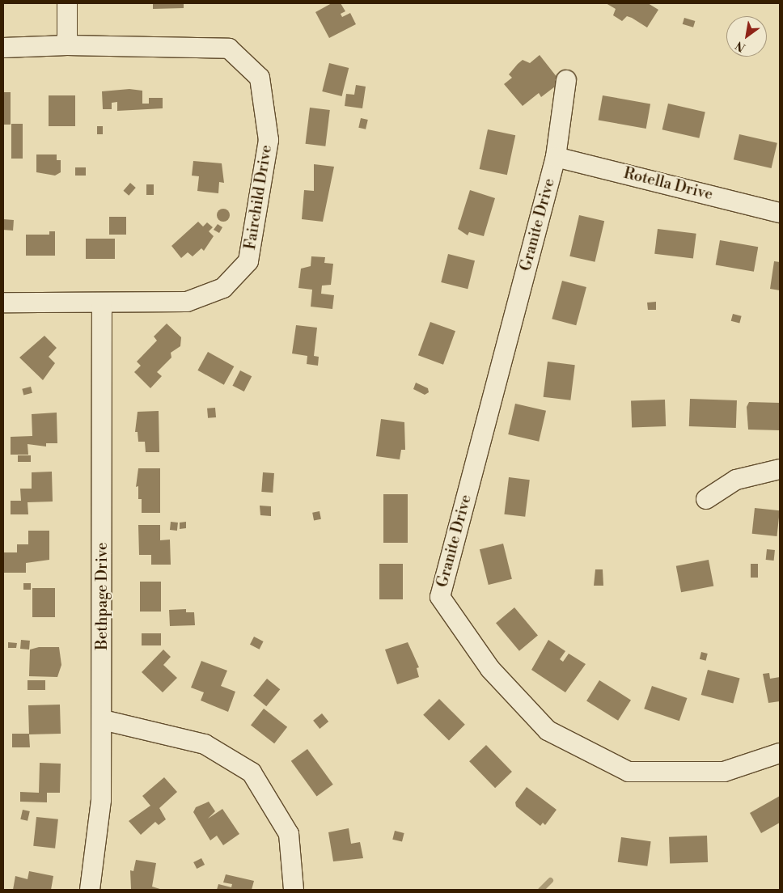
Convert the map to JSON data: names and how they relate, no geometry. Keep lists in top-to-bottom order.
{
  "streets": {
    "street": [
      "Rotella Drive",
      "Fairchild Drive",
      "Granite Drive",
      "Bethpage Drive"
    ]
  },
  "crossings": [
    ["Rotella Drive", "Granite Drive"],
    ["Fairchild Drive", "Bethpage Drive"]
  ],
  "north": "bottom left"
}
